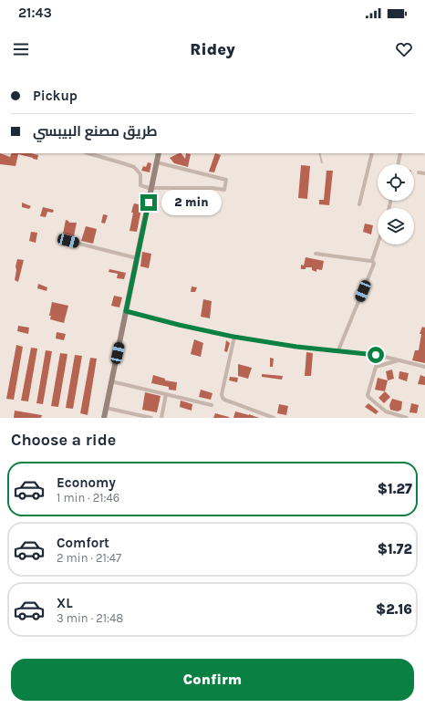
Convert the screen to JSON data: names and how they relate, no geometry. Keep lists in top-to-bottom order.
{
  "page": {
    "status": "21:43",
    "header": "Ridey",
    "banner": ["Pickup", "طريق مصنع البيبسي"],
    "bubble": "2 min",
    "heading": "Choose a ride",
    "list": [
      {
        "name": "Economy",
        "note": "1 min · 21:46",
        "value": "$1.27"
      },
      {
        "name": "Comfort",
        "note": "2 min · 21:47",
        "value": "$1.72"
      },
      {
        "name": "XL",
        "note": "3 min · 21:48",
        "value": "$2.16"
      }
    ],
    "buttons": "Confirm"
  }
}
